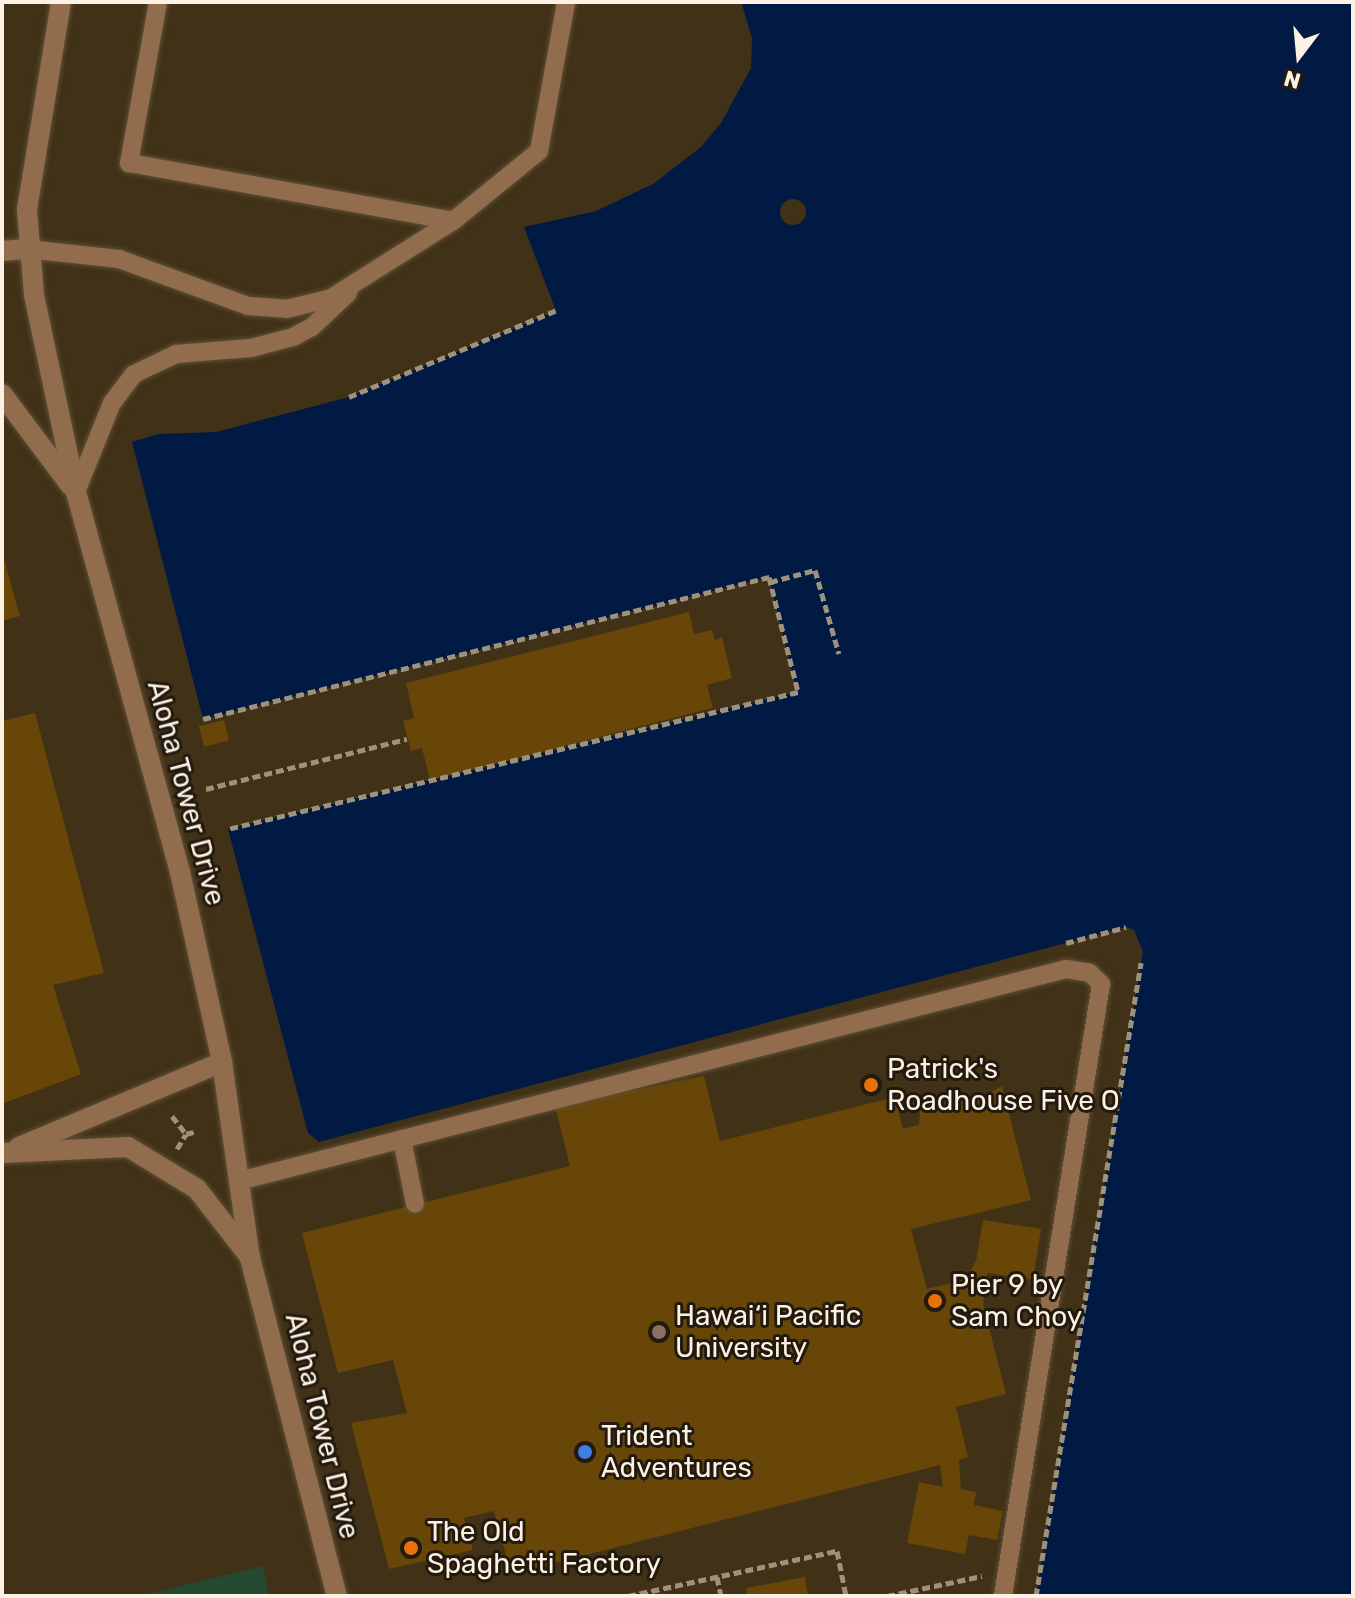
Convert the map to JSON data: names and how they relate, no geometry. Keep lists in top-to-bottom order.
{
  "streets": {
    "street": ["Aloha Tower Drive"]
  },
  "places": [
    "Patrick's Roadhouse Five O",
    "Pier 9 by Sam Choy",
    "Hawai‘i Pacific University",
    "Trident Adventures",
    "The Old Spaghetti Factory"
  ],
  "north": "bottom"
}
